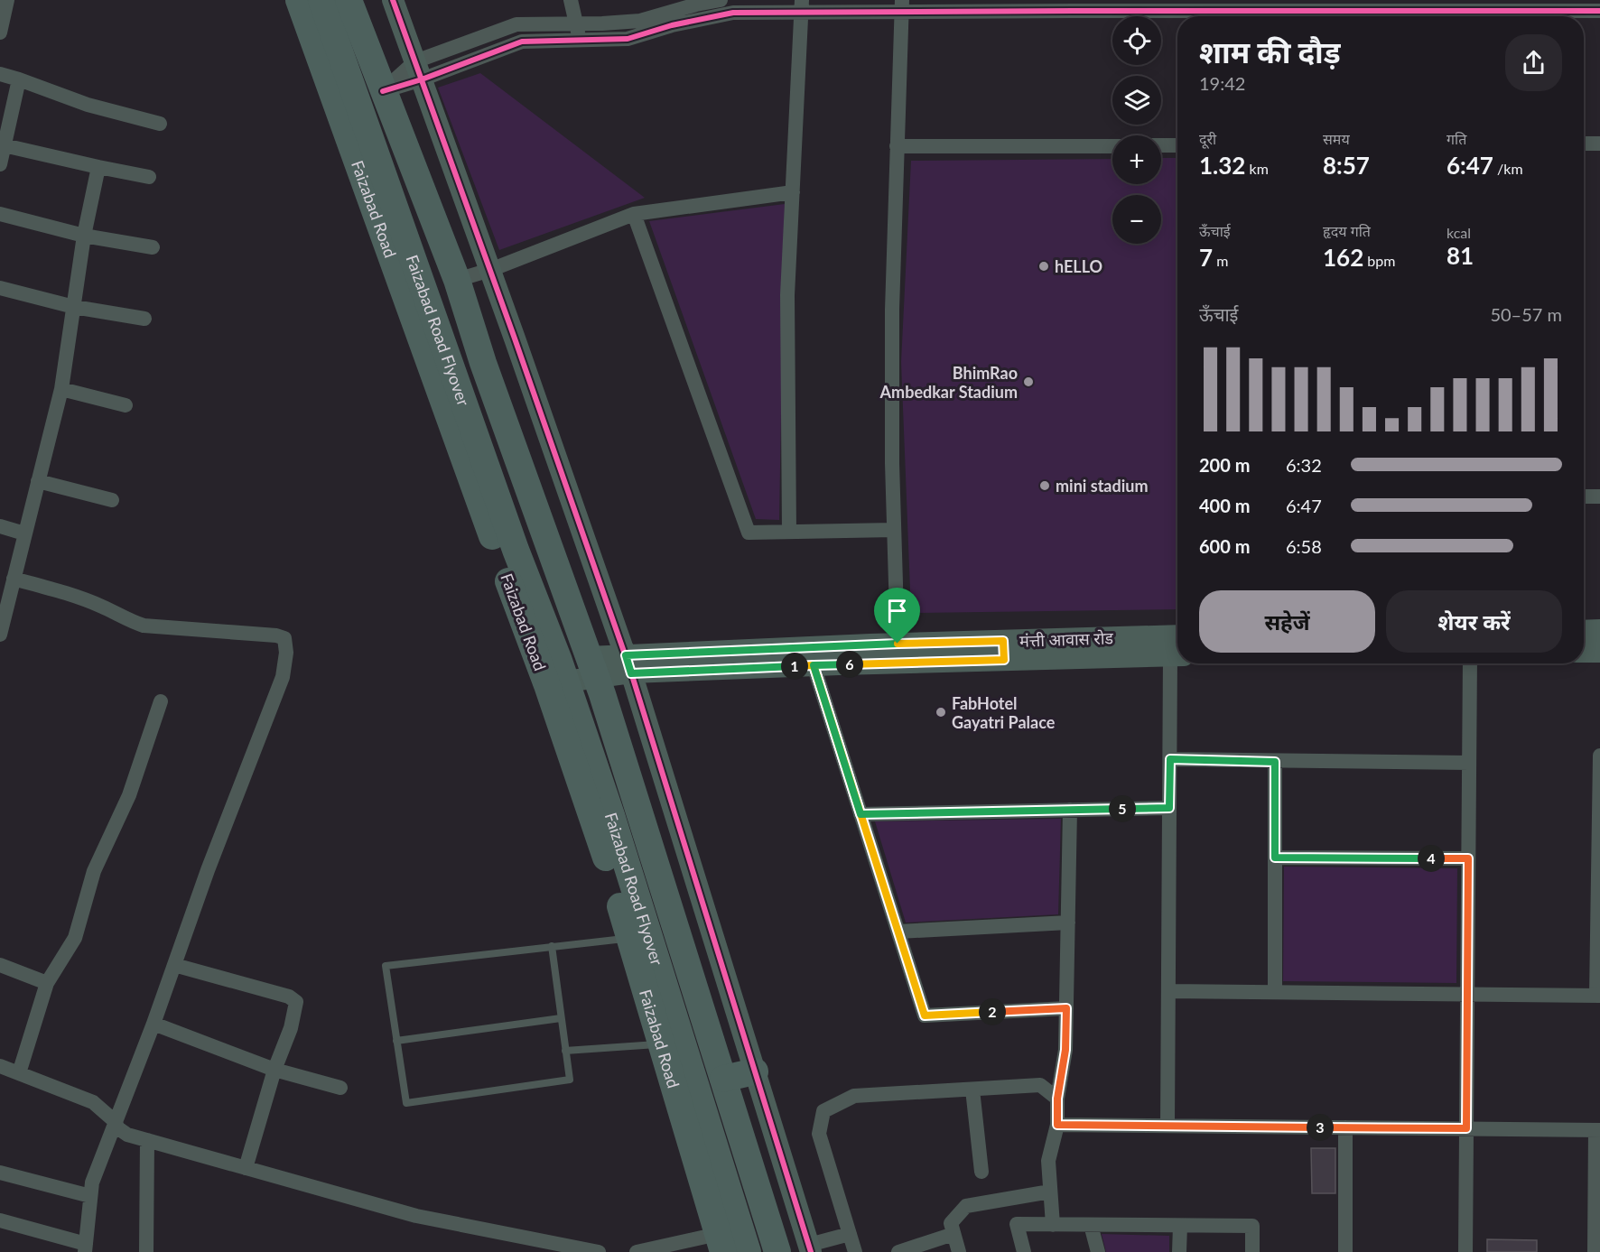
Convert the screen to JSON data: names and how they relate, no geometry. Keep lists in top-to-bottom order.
{
  "streets": {
    "highway": ["Faizabad Road", "Faizabad Road Flyover", "मंत्ती आवास रोड"]
  },
  "crossings": [
    ["Faizabad Road Flyover", "मंत्ती आवास रोड"]
  ],
  "places": [
    "hELLO",
    "BhimRao Ambedkar Stadium",
    "mini stadium",
    "FabHotel Gayatri Palace"
  ],
  "page": {
    "map_buttons": ["+", "−"],
    "heading": ["शाम की दौड़", "19:42"],
    "stats": [
      ["दूरी", "1.32 km"],
      ["समय", "8:57"],
      ["गति", "6:47 /km"],
      ["ऊँचाई", "7 m"],
      ["हृदय गति", "162 bpm"],
      ["kcal", "81"]
    ],
    "chart": ["ऊँचाई", "50–57 m"],
    "list": [
      {
        "name": "200 m",
        "note": "6:32"
      },
      {
        "name": "400 m",
        "note": "6:47"
      },
      {
        "name": "600 m",
        "note": "6:58"
      }
    ],
    "buttons": ["सहेजें", "शेयर करें"],
    "pins": [
      "6",
      "1",
      "5",
      "4",
      "2",
      "3"
    ]
  }
}
